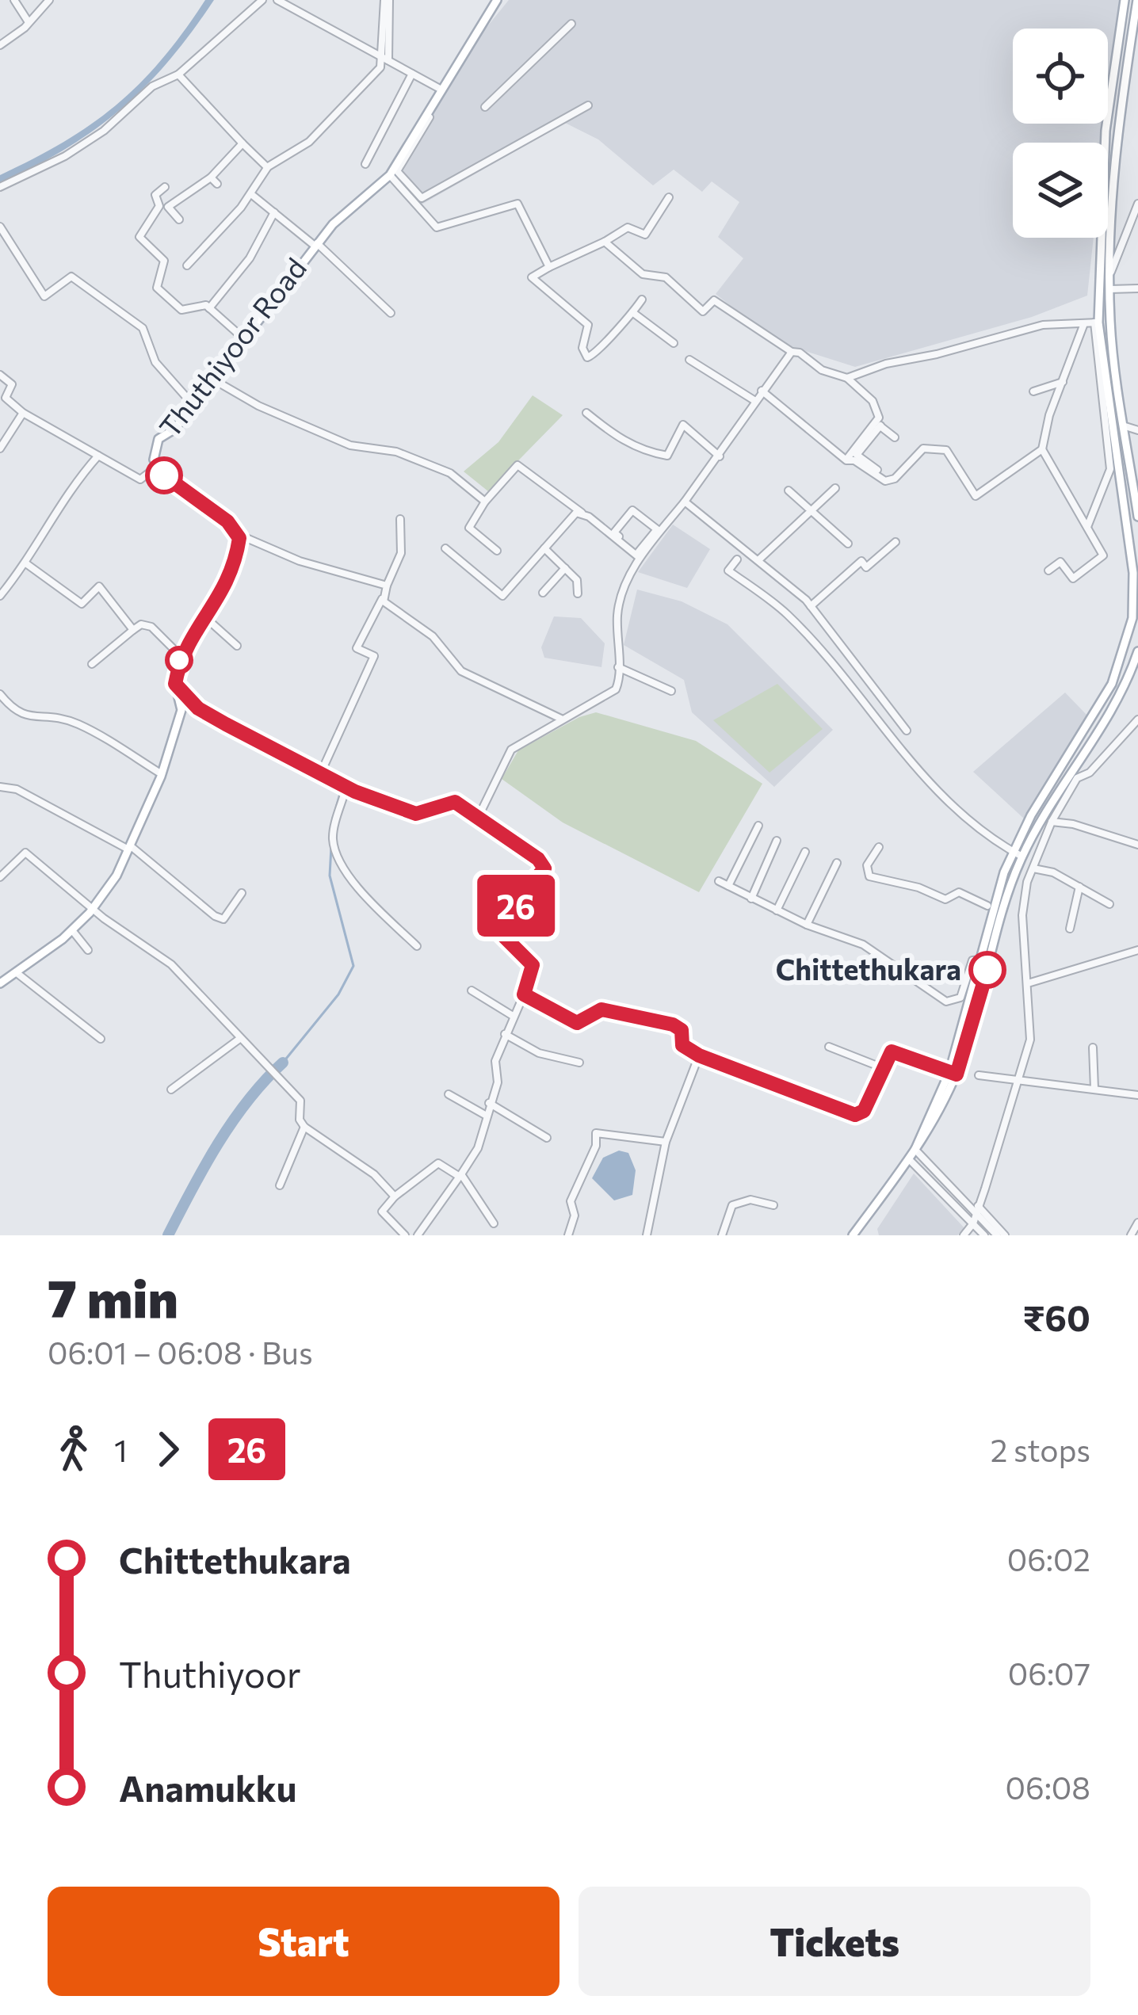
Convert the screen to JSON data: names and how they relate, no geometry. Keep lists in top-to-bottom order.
{
  "streets": {
    "main road": ["Thuthiyoor Road"]
  },
  "places": ["Chittethukara"],
  "lines": ["bus line 26"],
  "page": {
    "on_map": "26",
    "heading": ["7 min", "06:01 – 06:08 · Bus", "₹60"],
    "legs": ["1", "26", "2 stops"],
    "list": [
      {
        "name": "Chittethukara",
        "value": "06:02"
      },
      {
        "name": "Thuthiyoor",
        "value": "06:07"
      },
      {
        "name": "Anamukku",
        "value": "06:08"
      }
    ],
    "buttons": ["Start", "Tickets"]
  }
}
